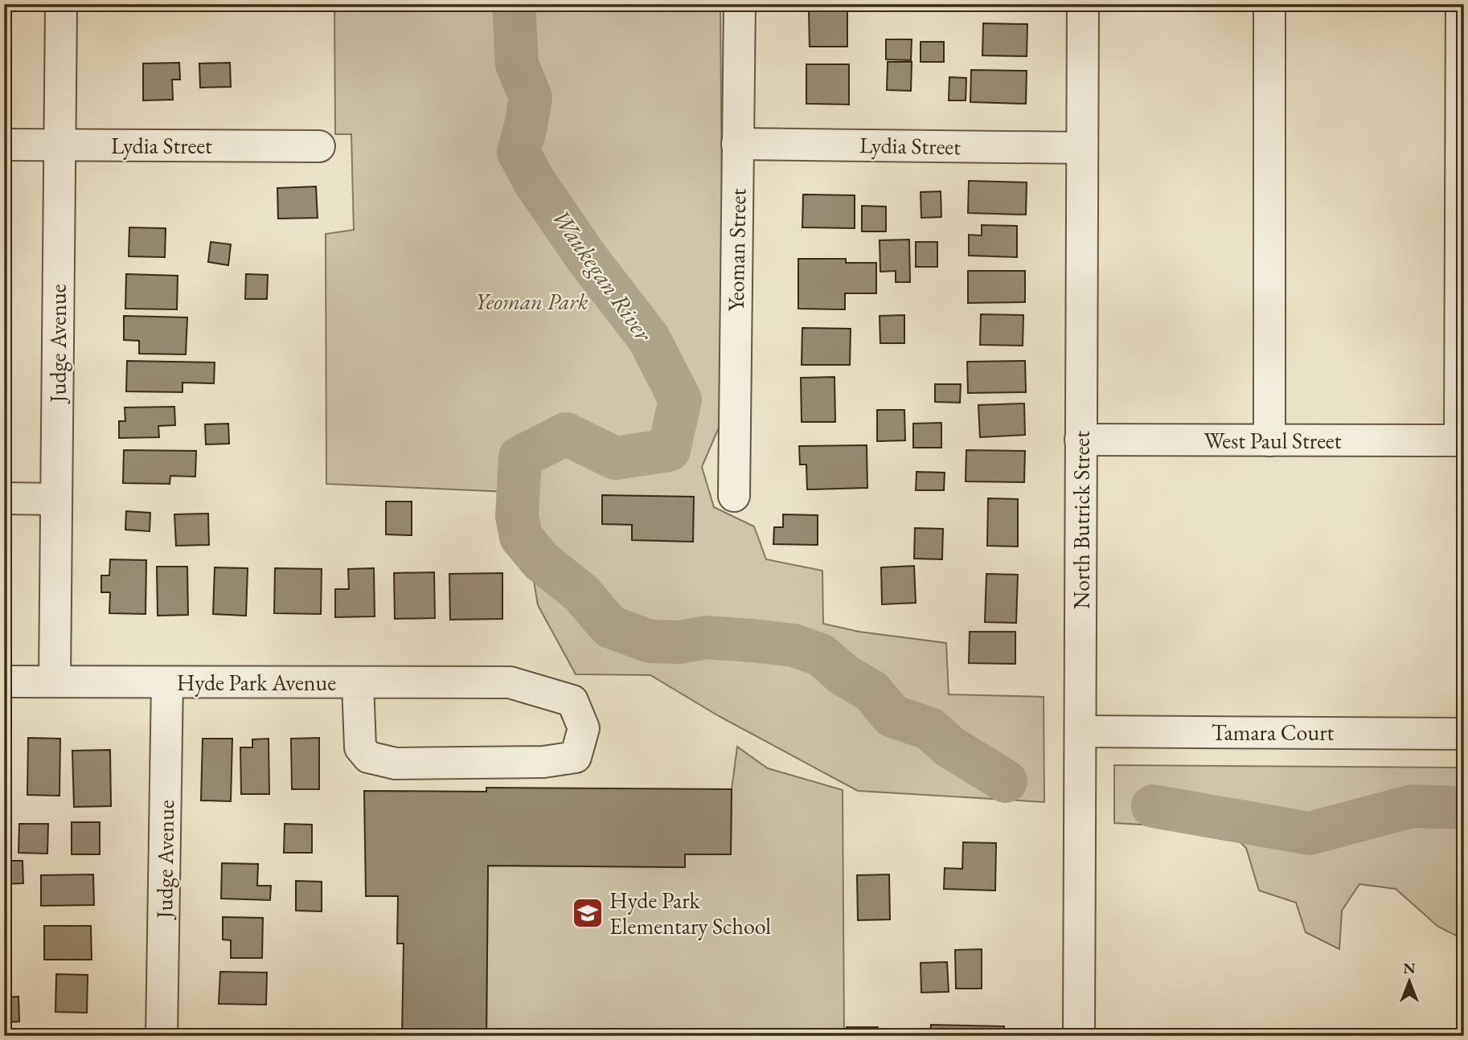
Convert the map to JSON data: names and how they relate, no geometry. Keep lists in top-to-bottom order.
{
  "streets": {
    "street": [
      "Lydia Street",
      "Yeoman Street",
      "Judge Avenue",
      "West Paul Street",
      "North Butrick Street",
      "Hyde Park Avenue",
      "Tamara Court"
    ]
  },
  "crossings": [
    ["Lydia Street", "Yeoman Street"],
    ["Lydia Street", "Judge Avenue"],
    ["Lydia Street", "North Butrick Street"],
    ["Judge Avenue", "Hyde Park Avenue"],
    ["West Paul Street", "North Butrick Street"],
    ["North Butrick Street", "Tamara Court"]
  ],
  "water": ["Waukegan River"],
  "parks": ["Yeoman Park"],
  "places": {
    "school or university": ["Hyde Park Elementary School"]
  },
  "north": "top"
}
